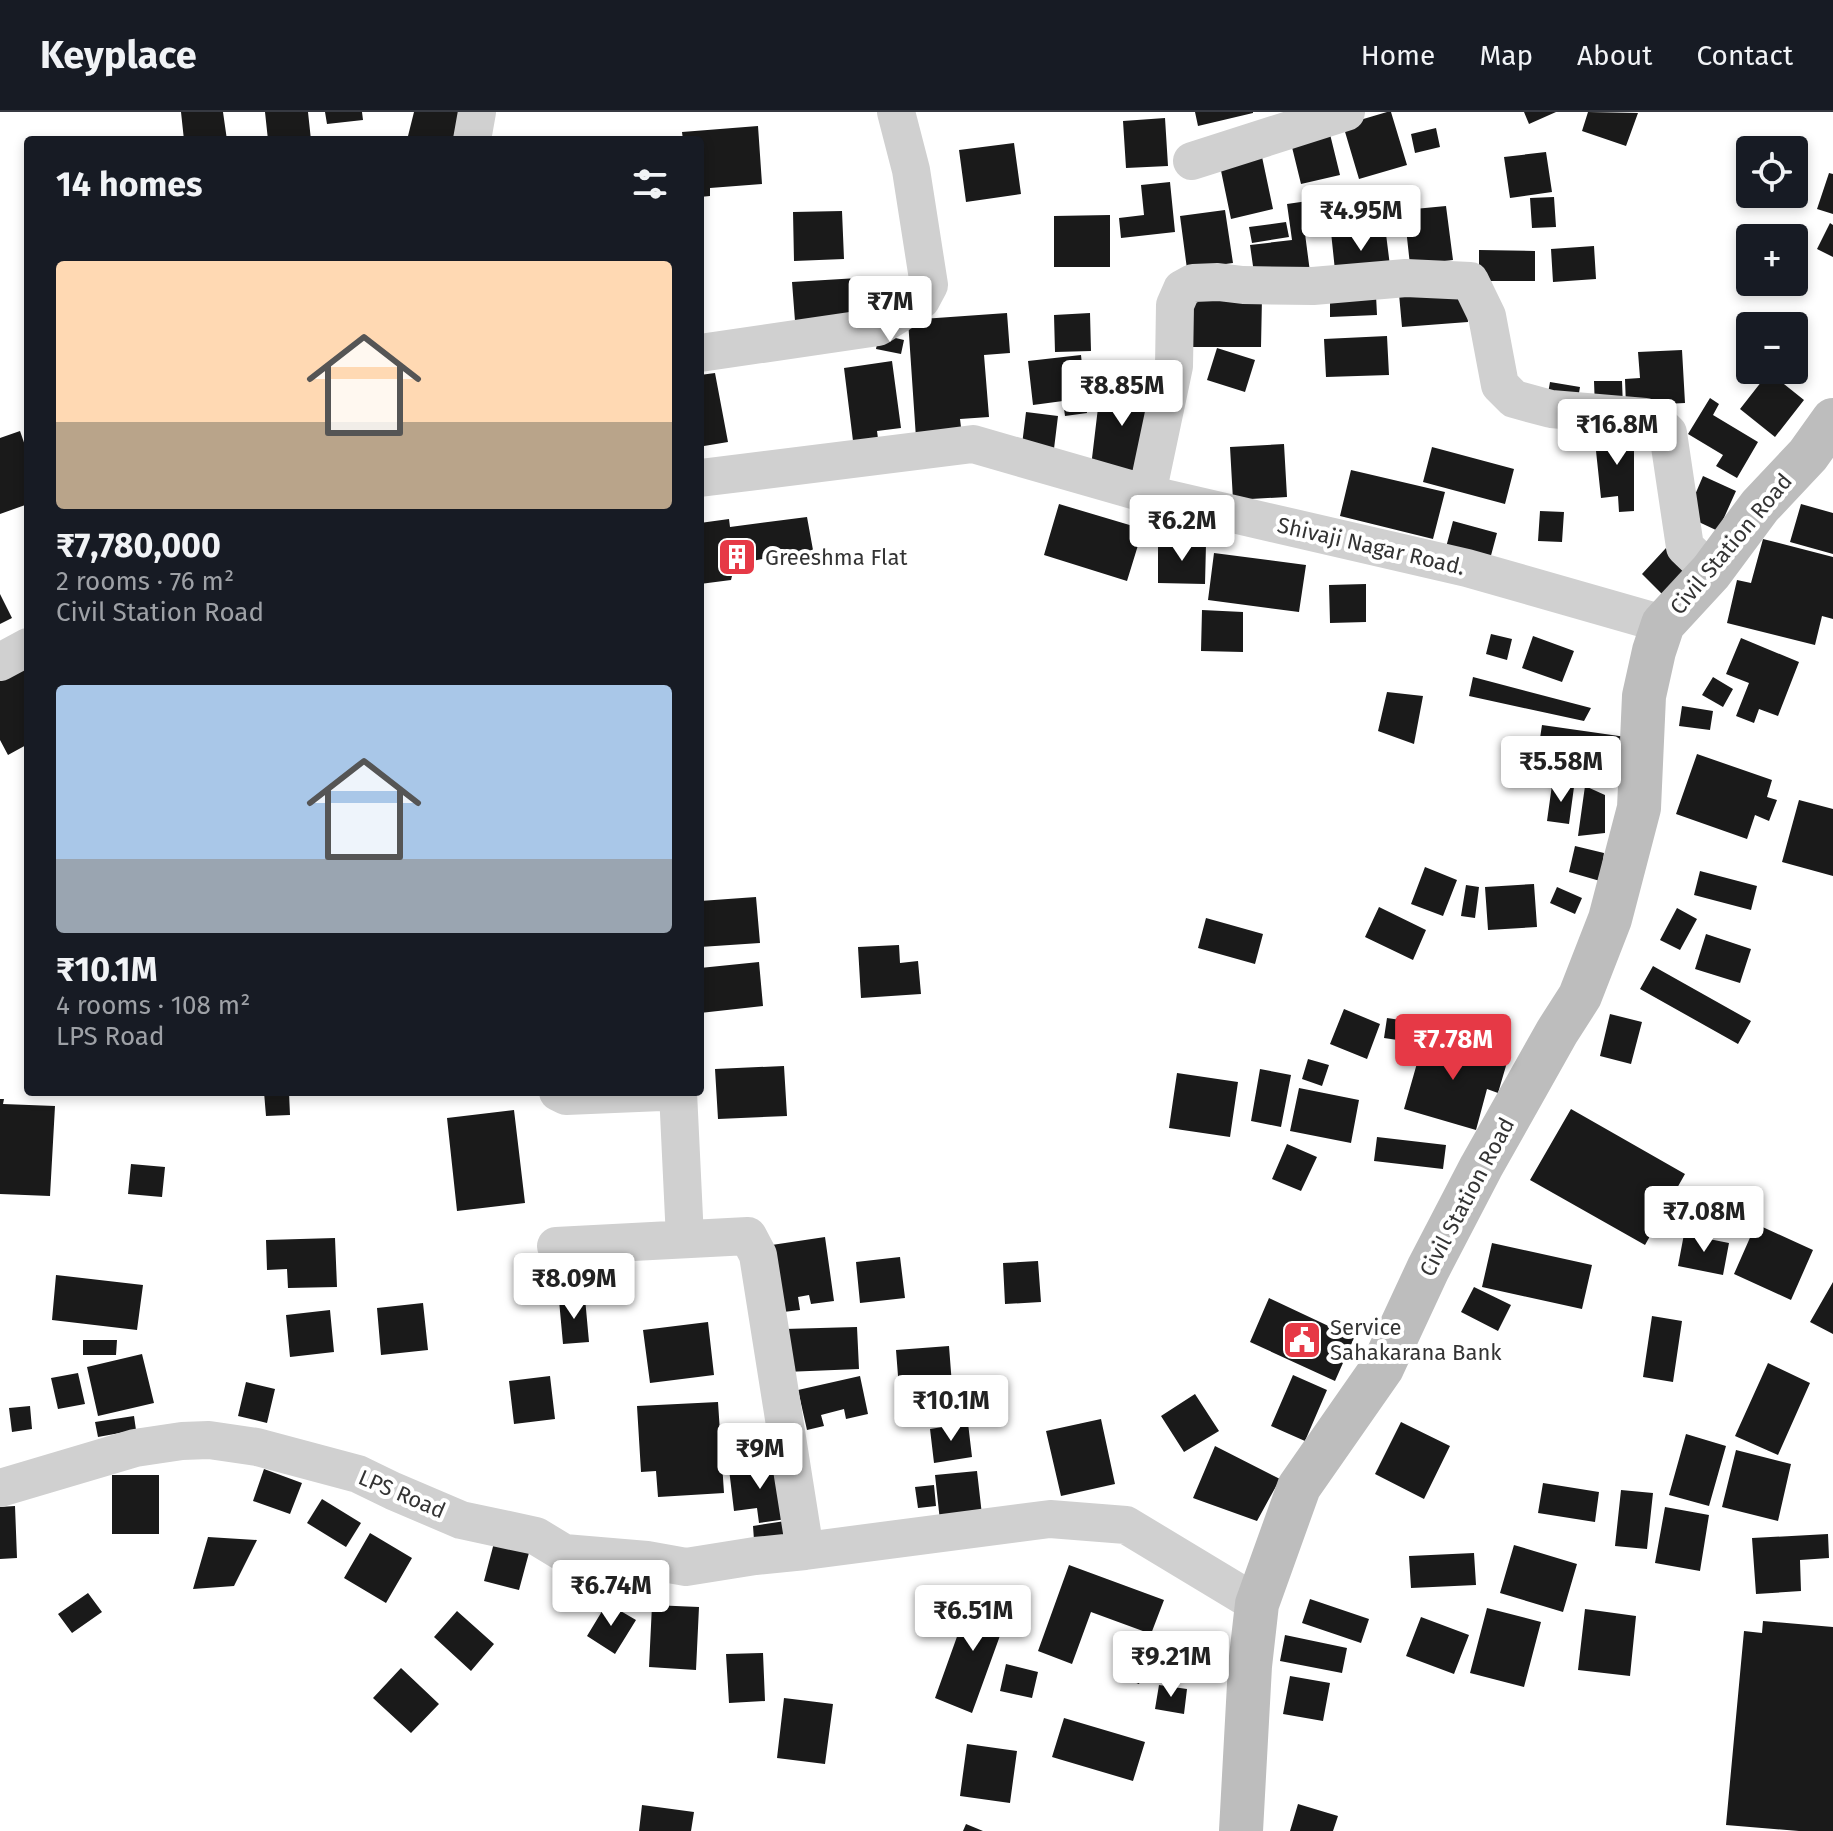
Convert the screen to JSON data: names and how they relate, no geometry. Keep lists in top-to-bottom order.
{
  "streets": {
    "main road": ["Civil Station Road"],
    "street": ["Shivaji Nagar Road.", "LPS Road"]
  },
  "crossings": [
    ["Civil Station Road", "Shivaji Nagar Road."],
    ["Civil Station Road", "LPS Road"]
  ],
  "places": {
    "building": ["Greeshma Flat"],
    "public building": ["Service Sahakarana Bank"]
  },
  "page": {
    "header": "Keyplace",
    "nav": [
      "Home",
      "Map",
      "About",
      "Contact"
    ],
    "map_buttons": ["+", "−"],
    "heading": "14 homes",
    "price": [
      "₹4.95M",
      "₹7M",
      "₹8.85M",
      "₹16.8M",
      "₹6.2M",
      "₹5.58M",
      "₹7.78M",
      "₹7.08M",
      "₹8.09M",
      "₹10.1M",
      "₹9M",
      "₹6.74M",
      "₹6.51M",
      "₹9.21M"
    ],
    "list": [
      {
        "name": "₹7,780,000",
        "note": "2 rooms · 76 m² · Civil Station Road"
      },
      {
        "name": "₹10.1M",
        "note": "4 rooms · 108 m² · LPS Road"
      }
    ]
  }
}
